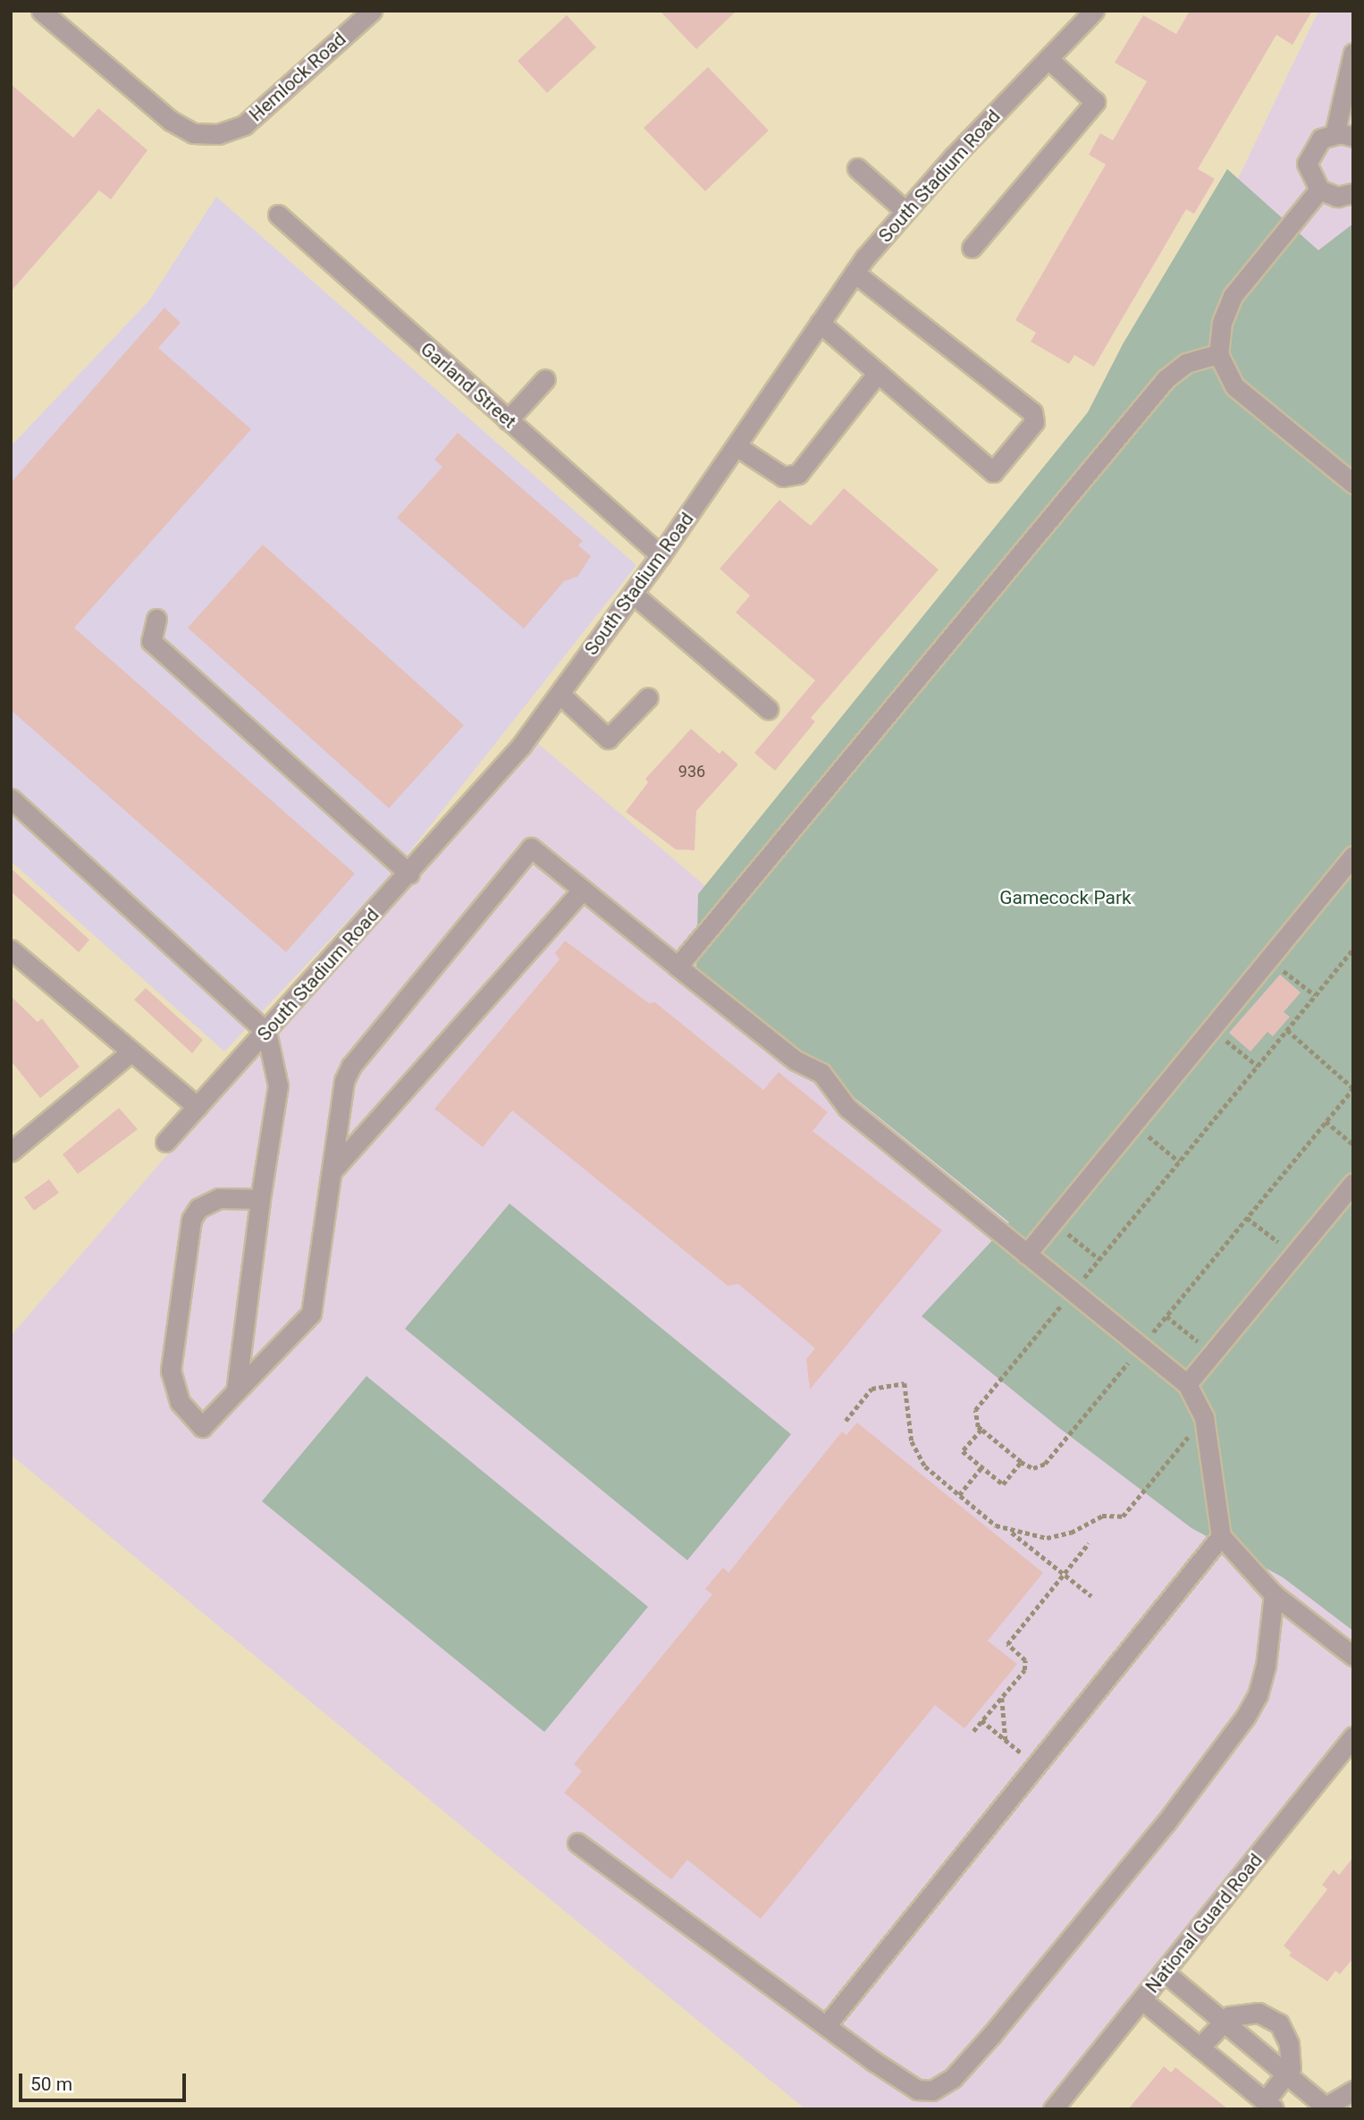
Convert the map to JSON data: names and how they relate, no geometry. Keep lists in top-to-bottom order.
{
  "streets": {
    "street": [
      "Hemlock Road",
      "South Stadium Road",
      "Garland Street",
      "National Guard Road"
    ]
  },
  "crossings": [
    ["South Stadium Road", "Garland Street"]
  ],
  "parks": ["Gamecock Park"],
  "house_numbers": ["936"],
  "scale_bar": "50 m"
}
